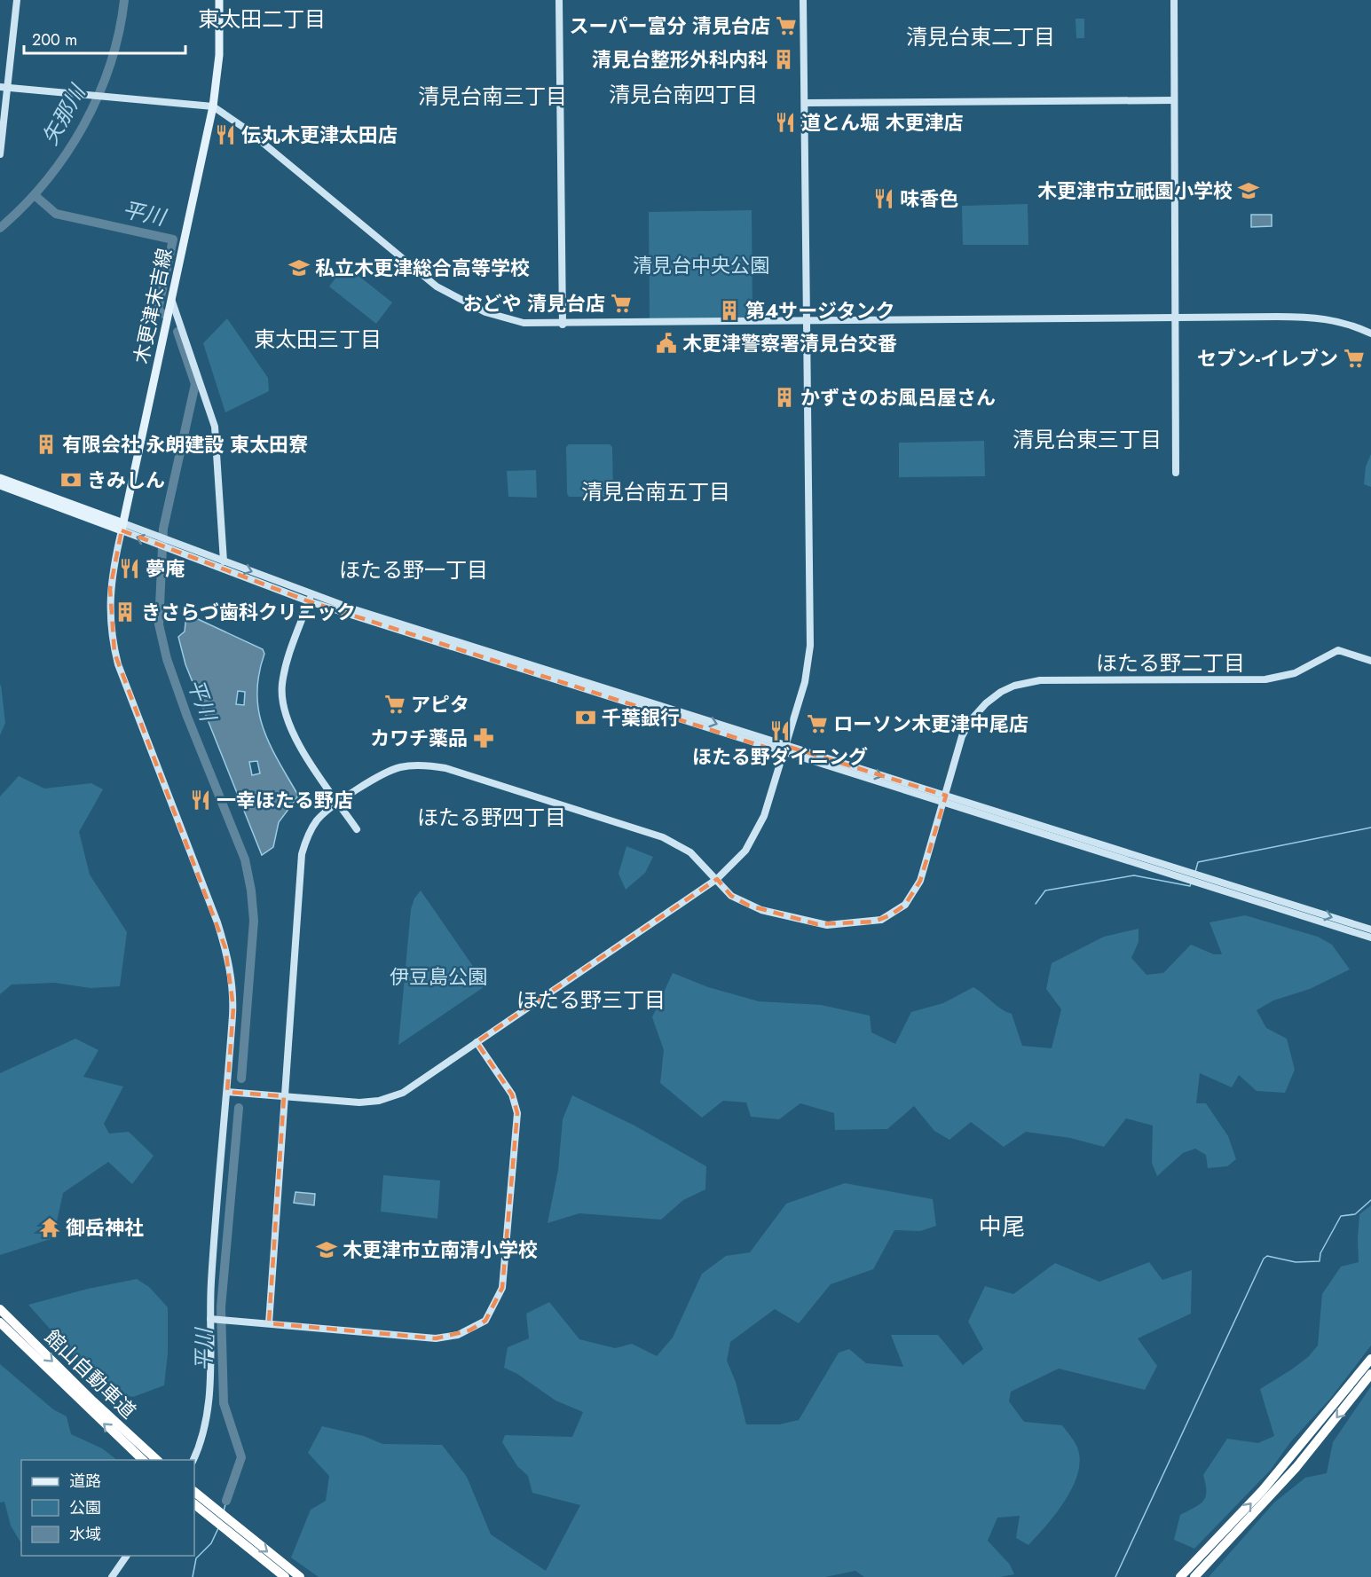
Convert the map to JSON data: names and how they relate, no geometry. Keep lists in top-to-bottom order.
{
  "streets": {
    "highway": ["館山自動車道"],
    "main road": ["木更津末吉線"]
  },
  "districts": [
    "東太田二丁目",
    "清見台東二丁目",
    "清見台南四丁目",
    "清見台南三丁目",
    "東太田三丁目",
    "清見台東三丁目",
    "清見台南五丁目",
    "ほたる野一丁目",
    "ほたる野二丁目",
    "ほたる野四丁目",
    "ほたる野三丁目",
    "中尾"
  ],
  "water": ["矢那川", "平川"],
  "parks": ["清見台中央公園", "伊豆島公園"],
  "places": {
    "supermarket": [
      "スーパー富分 清見台店",
      "おどや 清見台店",
      "セブン-イレブン",
      "アピタ",
      "ローソン木更津中尾店"
    ],
    "building": [
      "清見台整形外科内科",
      "第4サージタンク",
      "かずさのお風呂屋さん",
      "有限会社 永朗建設 東太田寮",
      "きさらづ歯科クリニック"
    ],
    "restaurant": [
      "道とん堀 木更津店",
      "伝丸木更津太田店",
      "味香色",
      "夢庵",
      "ほたる野ダイニング",
      "一幸ほたる野店"
    ],
    "school or university": ["木更津市立祇園小学校", "私立木更津総合高等学校", "木更津市立南清小学校"],
    "public building": ["木更津警察署清見台交番"],
    "bank": ["きみしん", "千葉銀行"],
    "pharmacy": ["カワチ薬品"],
    "temple": ["御岳神社"]
  },
  "legend": ["道路", "公園", "水域"],
  "scale_bar": "200 m"
}
